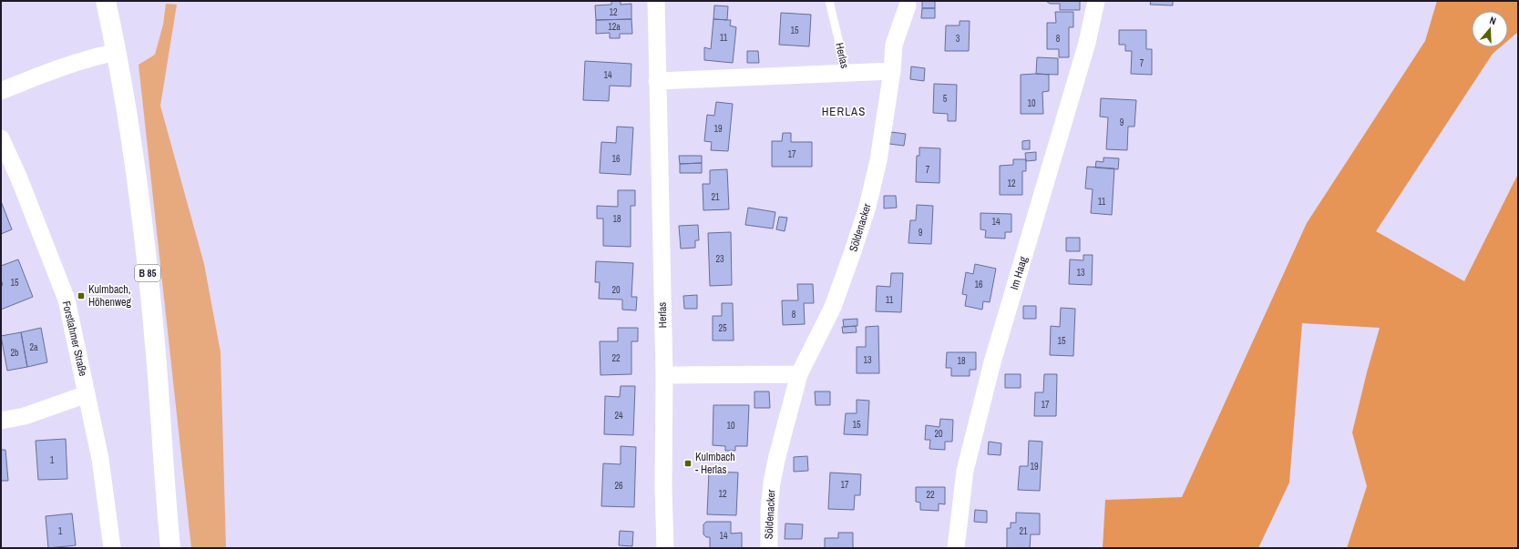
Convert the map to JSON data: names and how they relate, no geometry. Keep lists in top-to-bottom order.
{
  "streets": {
    "main road": ["B 85"],
    "street": [
      "Herlas",
      "Söldenacker",
      "Im Haag",
      "Forstlahmer Straße"
    ]
  },
  "districts": ["HERLAS"],
  "places": {
    "transit": ["Kulmbach, Höhenweg", "Kulmbach - Herlas"]
  },
  "house_numbers": [
    "12",
    "12a",
    "15",
    "11",
    "3",
    "8",
    "7",
    "14",
    "5",
    "10",
    "9",
    "19",
    "17",
    "16",
    "7",
    "12",
    "21",
    "11",
    "18",
    "14",
    "9",
    "23",
    "13",
    "15",
    "16",
    "20",
    "11",
    "8",
    "25",
    "15",
    "2a",
    "2b",
    "22",
    "13",
    "18",
    "17",
    "24",
    "15",
    "10",
    "20",
    "1",
    "19",
    "17",
    "26",
    "12",
    "22",
    "1",
    "21",
    "14"
  ],
  "north": "top"
}
